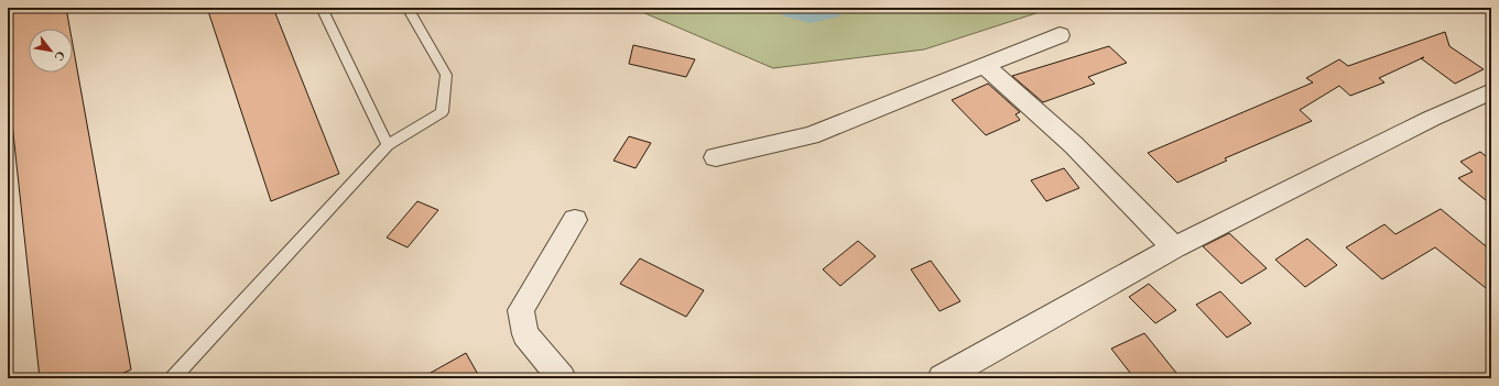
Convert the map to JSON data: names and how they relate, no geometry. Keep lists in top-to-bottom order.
{
  "north": "bottom right"
}
